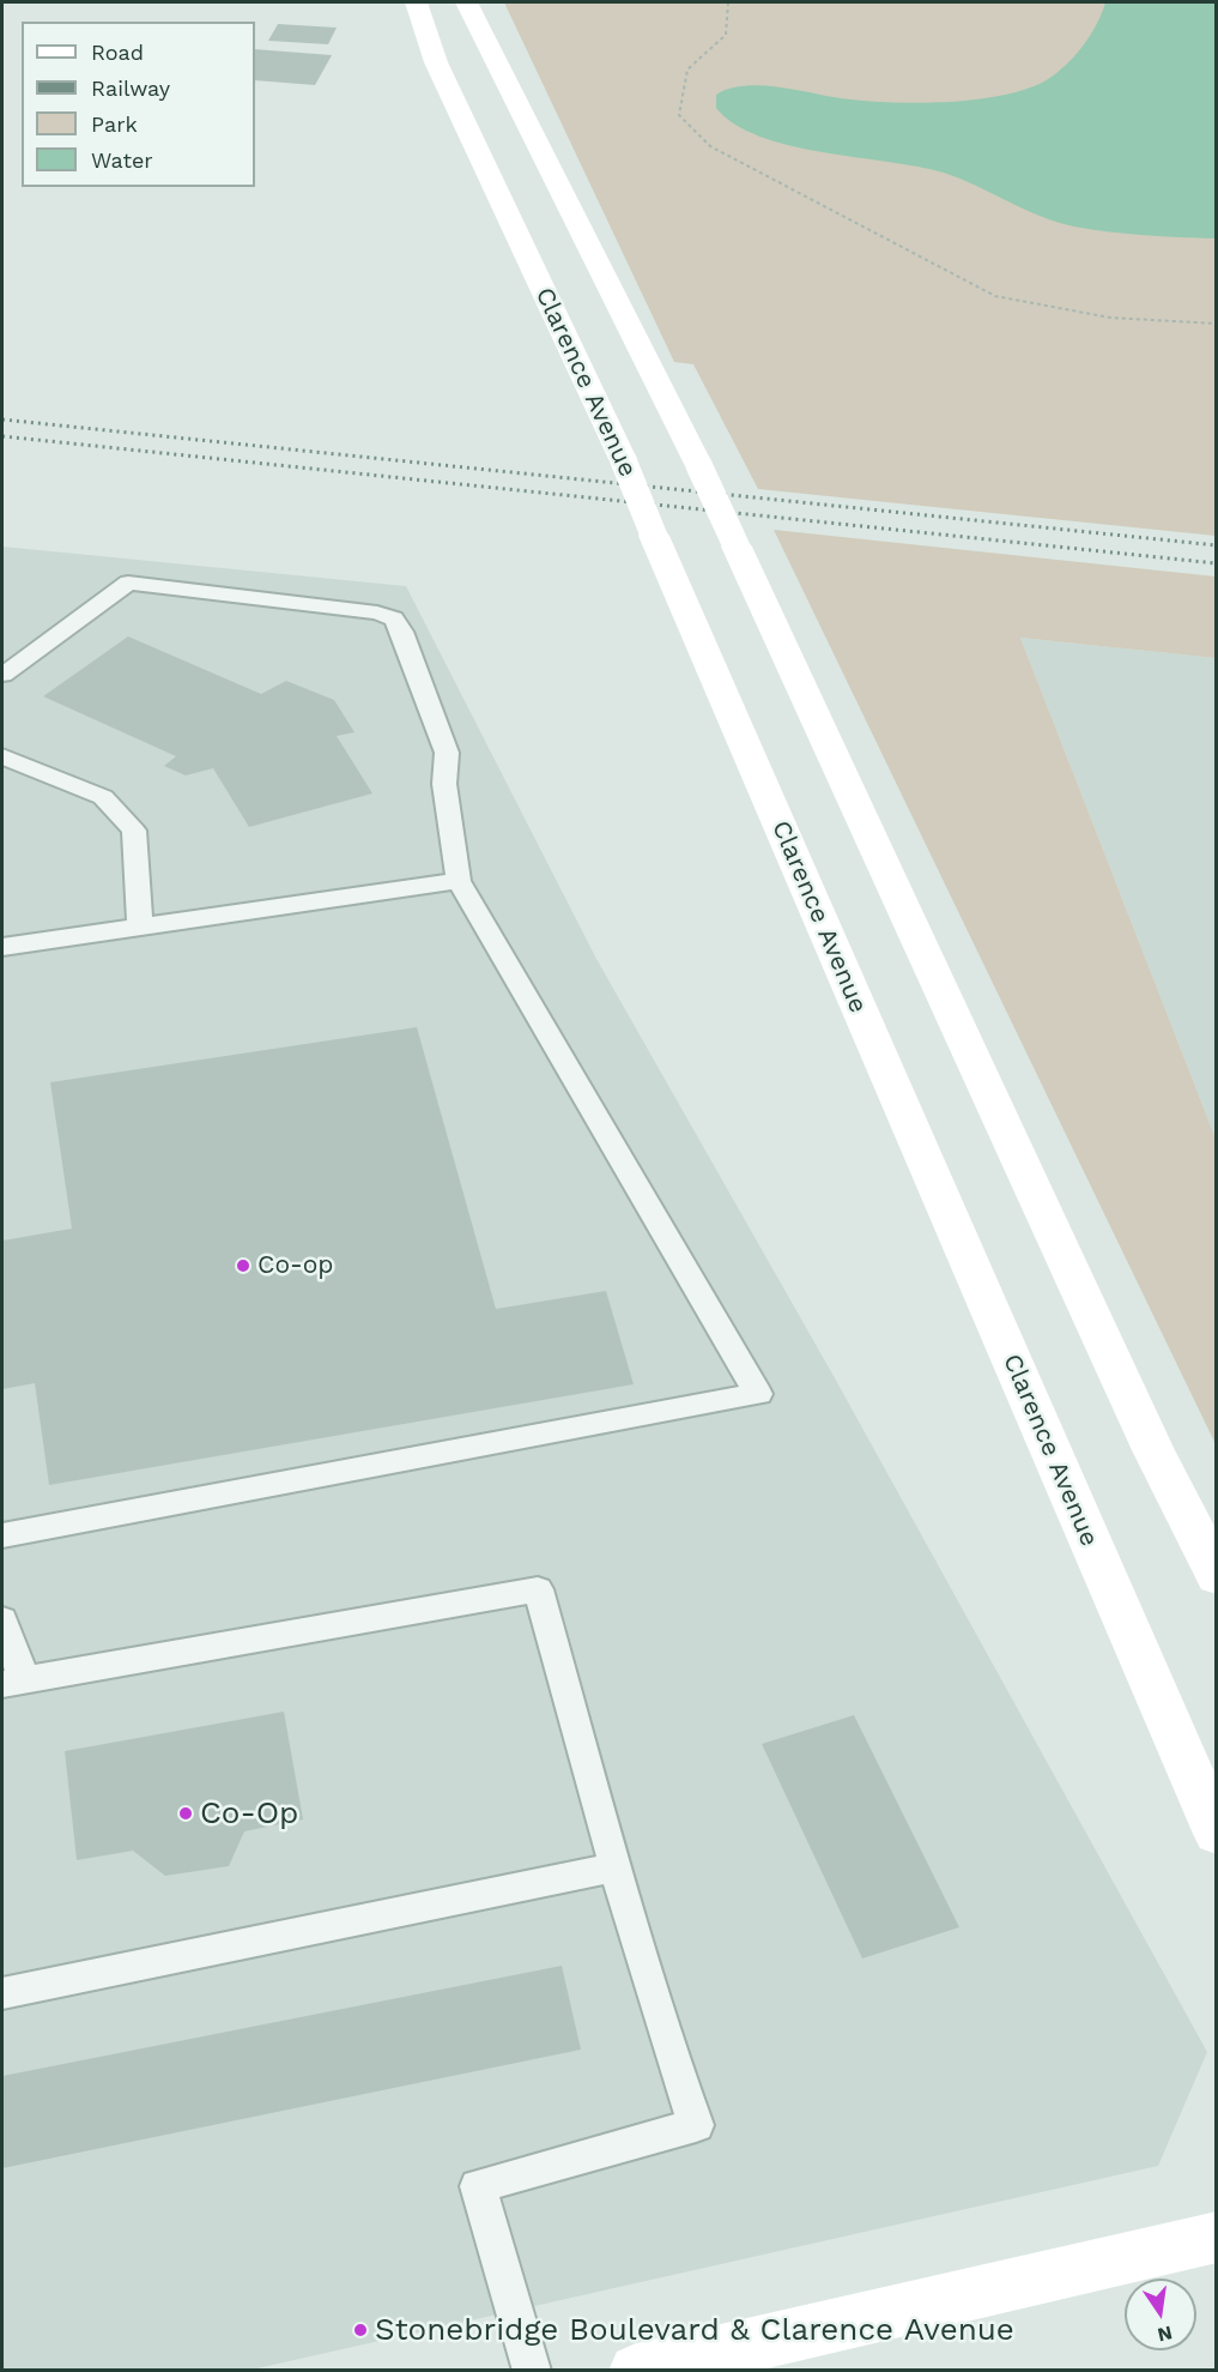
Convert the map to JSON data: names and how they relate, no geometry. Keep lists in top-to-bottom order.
{
  "streets": {
    "main road": ["Clarence Avenue"]
  },
  "places": ["Co-op", "Co-Op", "Stonebridge Boulevard & Clarence Avenue"],
  "legend": [
    "Road",
    "Railway",
    "Park",
    "Water"
  ],
  "north": "bottom"
}
